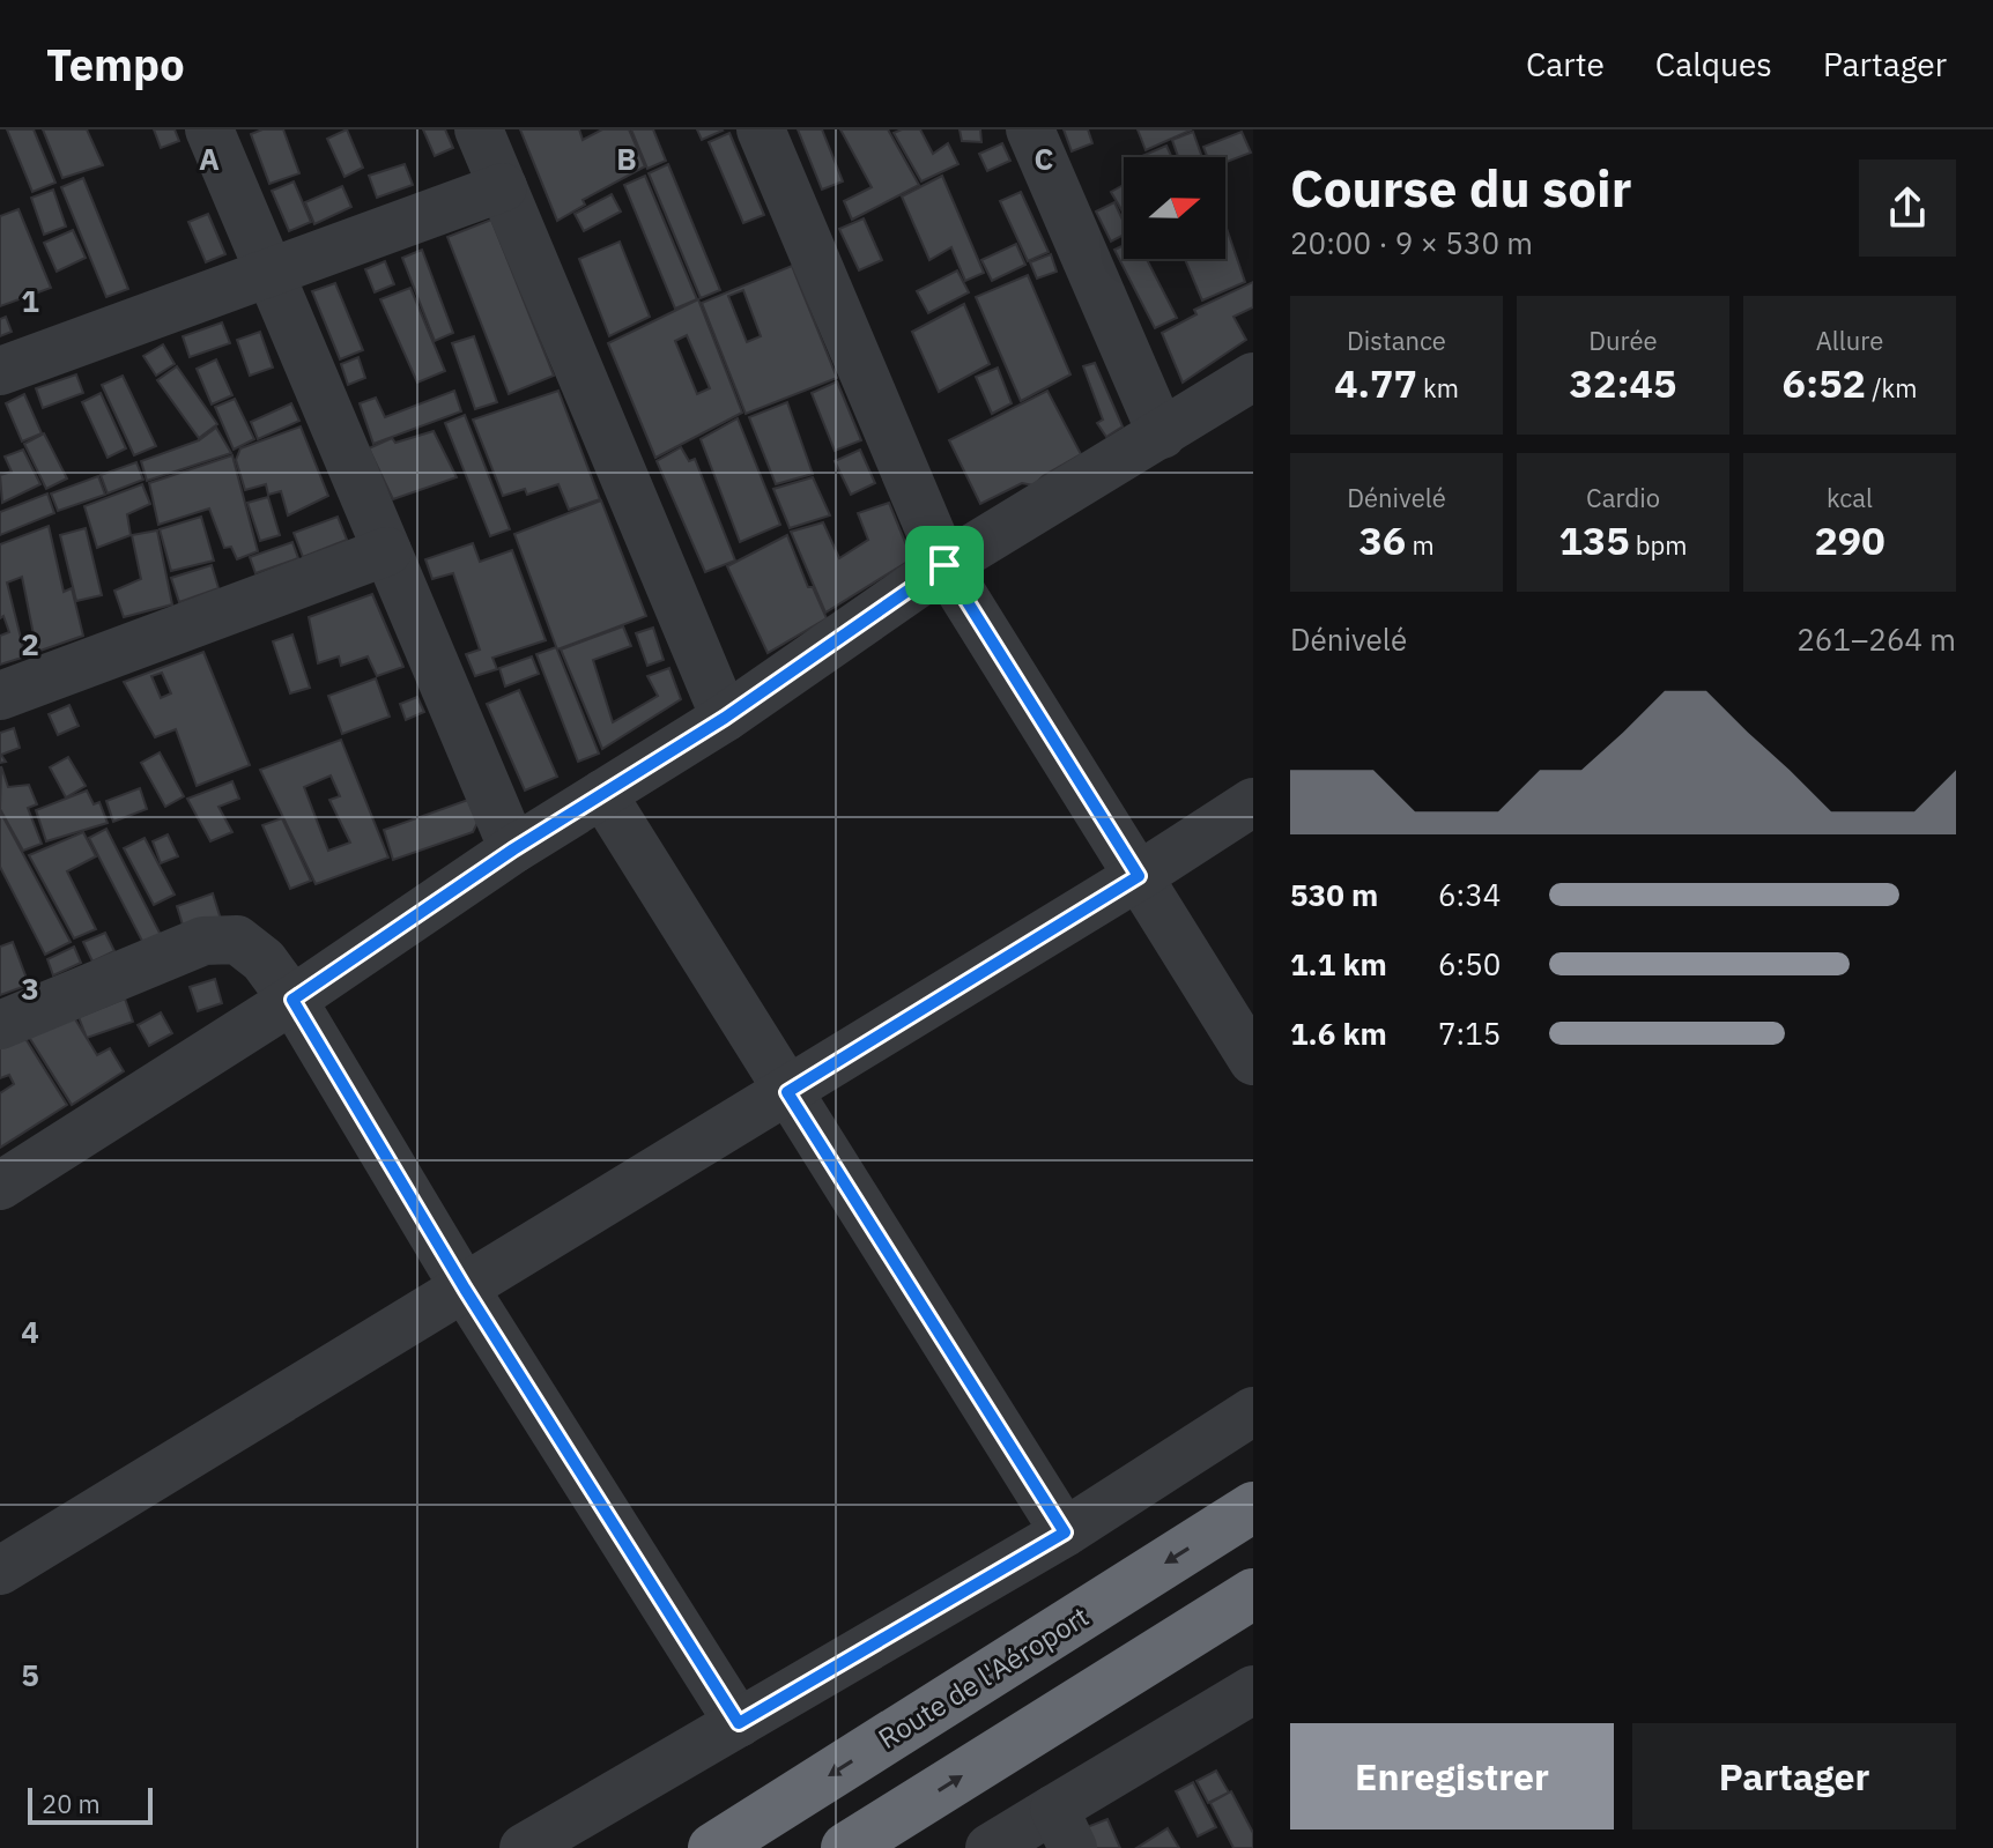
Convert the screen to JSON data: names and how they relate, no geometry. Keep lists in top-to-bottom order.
{
  "streets": {
    "highway": ["Route de l'Aéroport"]
  },
  "scale_bar": "20 m",
  "north": "right",
  "page": {
    "header": "Tempo",
    "nav": ["Carte", "Calques", "Partager"],
    "heading": ["Course du soir", "20:00 · 9 × 530 m"],
    "stats": [
      ["Distance", "4.77 km"],
      ["Durée", "32:45"],
      ["Allure", "6:52 /km"],
      ["Dénivelé", "36 m"],
      ["Cardio", "135 bpm"],
      ["kcal", "290"]
    ],
    "chart": ["Dénivelé", "261–264 m"],
    "list": [
      {
        "name": "530 m",
        "note": "6:34"
      },
      {
        "name": "1.1 km",
        "note": "6:50"
      },
      {
        "name": "1.6 km",
        "note": "7:15"
      }
    ],
    "buttons": ["Enregistrer", "Partager"],
    "scale": "20 m"
  },
  "grid": {
    "columns": ["A", "B", "C"],
    "rows": [
      "1",
      "2",
      "3",
      "4",
      "5"
    ]
  }
}
